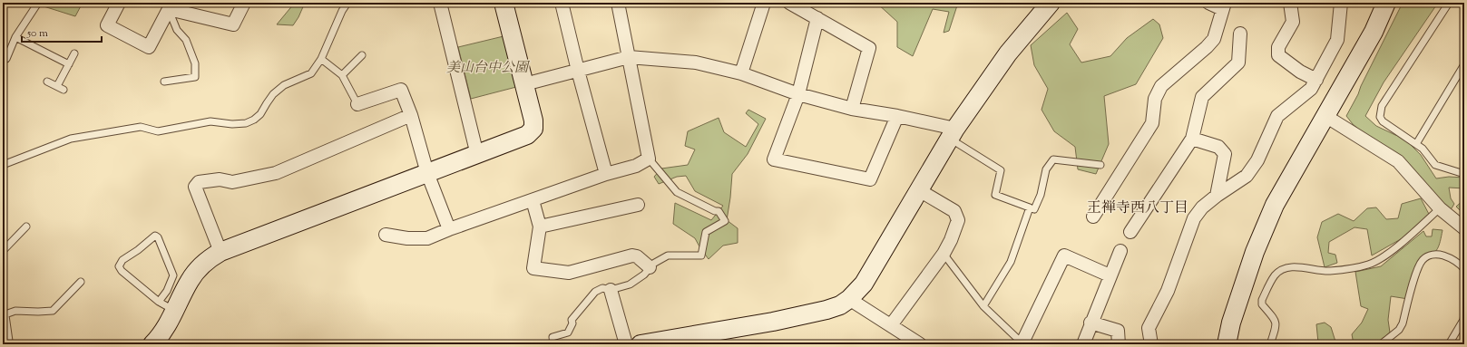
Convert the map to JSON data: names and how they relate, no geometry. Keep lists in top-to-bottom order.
{
  "districts": ["王禅寺西八丁目"],
  "parks": ["美山台中公園"],
  "scale_bar": "50 m"
}
